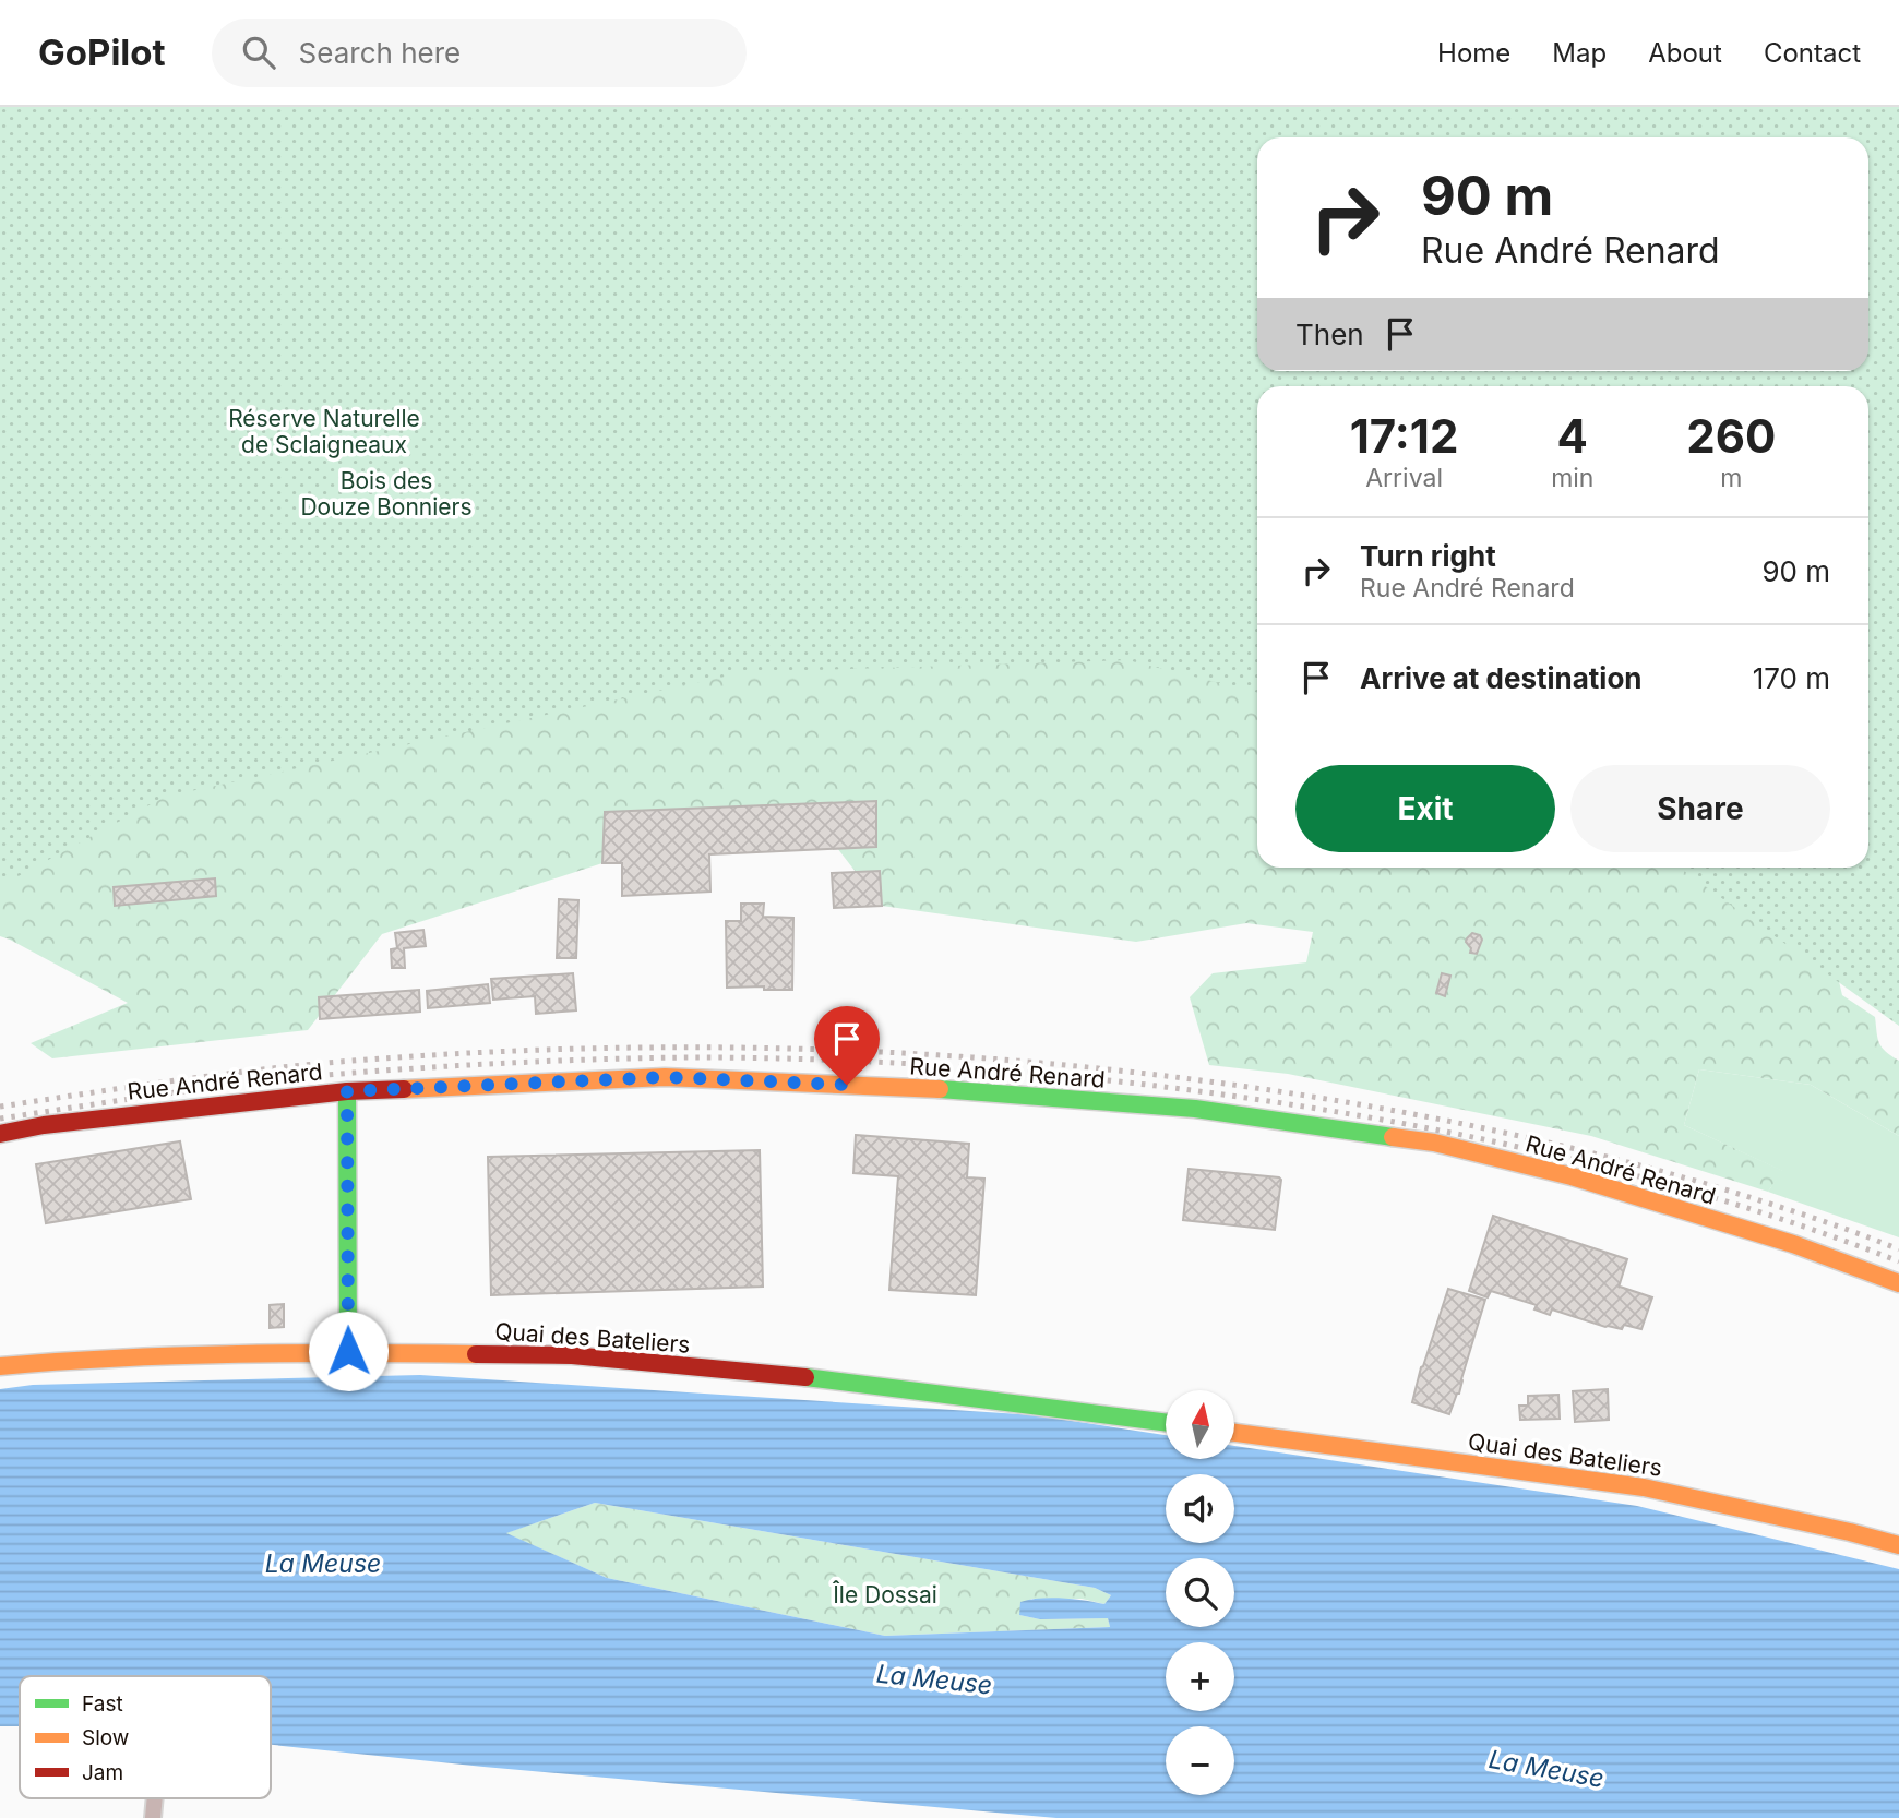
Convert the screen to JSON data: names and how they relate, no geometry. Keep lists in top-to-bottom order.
{
  "streets": {
    "street": ["Rue André Renard", "Quai des Bateliers"]
  },
  "water": ["La Meuse"],
  "parks": ["Réserve Naturelle de Sclaigneaux", "Bois des Douze Bonniers", "Île Dossai"],
  "legend": ["Fast", "Slow", "Jam"],
  "north": "top",
  "page": {
    "header": "GoPilot",
    "search": "Search here",
    "nav": [
      "Home",
      "Map",
      "About",
      "Contact"
    ],
    "turn": ["90 m", "Rue André Renard"],
    "then": "Then",
    "eta": [
      "17:12",
      "Arrival",
      "4",
      "min",
      "260",
      "m"
    ],
    "list": [
      {
        "name": "Turn right",
        "note": "Rue André Renard",
        "value": "90 m"
      },
      {
        "name": "Arrive at destination",
        "value": "170 m"
      }
    ],
    "buttons": ["Exit", "Share"],
    "map_buttons": ["+", "−"]
  }
}
